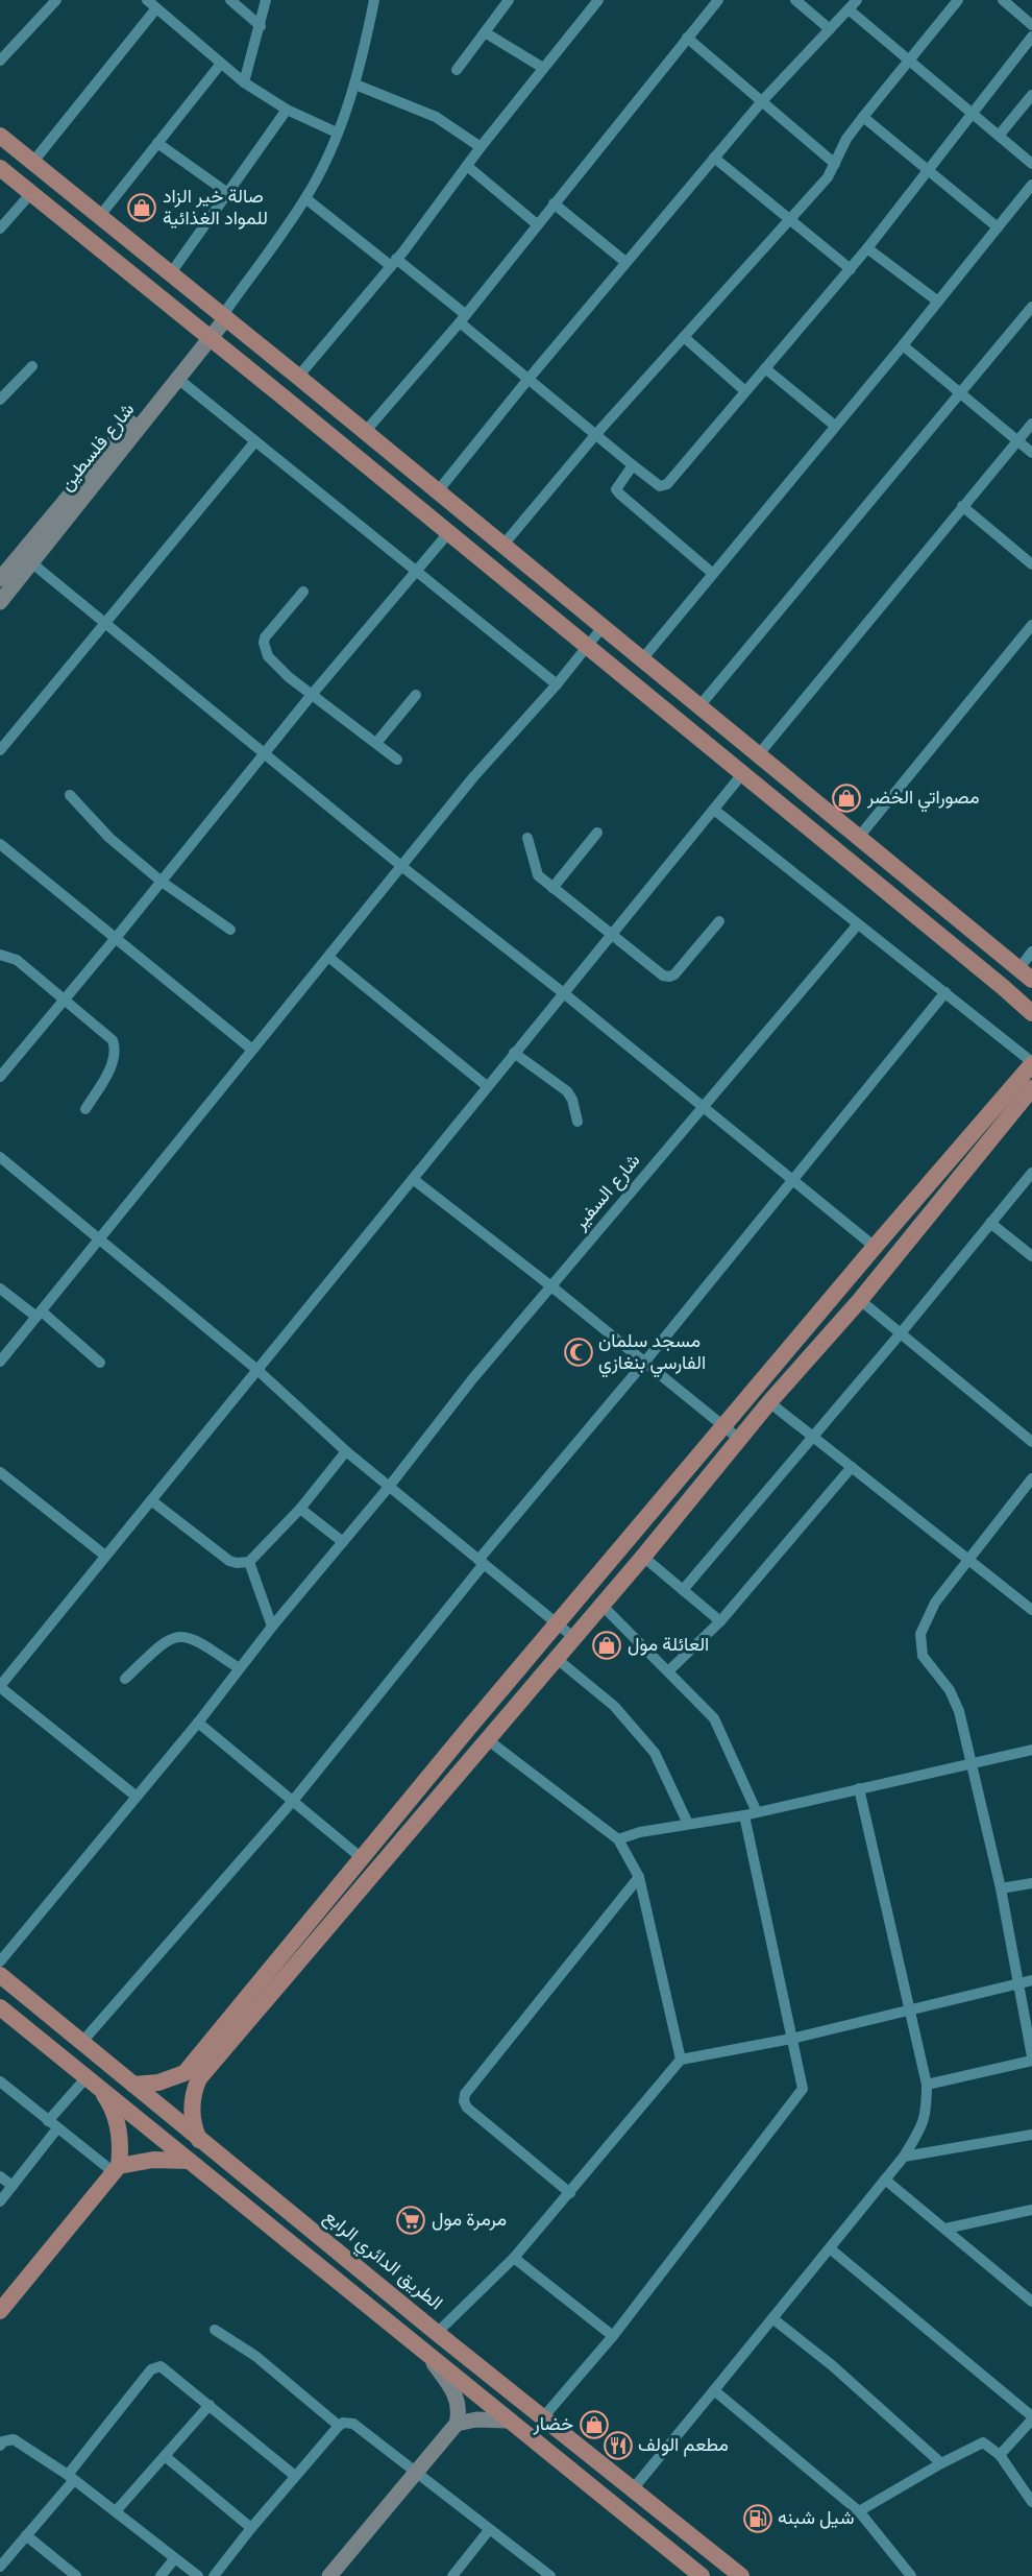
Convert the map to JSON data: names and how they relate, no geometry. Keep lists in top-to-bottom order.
{
  "streets": {
    "main road": ["الطريق الدائري الرابع"],
    "street": ["شارع فلسطين", "شارع السفير"]
  },
  "places": {
    "shop": [
      "صالة خير الزاد للمواد الغذائية",
      "مصوراتي الخضر",
      "العائلة مول",
      "خضار"
    ],
    "mosque": ["مسجد سلمان الفارسي بنغازي"],
    "supermarket": ["مرمرة مول"],
    "restaurant": ["مطعم الولف"],
    "fuel station": ["شيل شبنه"]
  }
}
